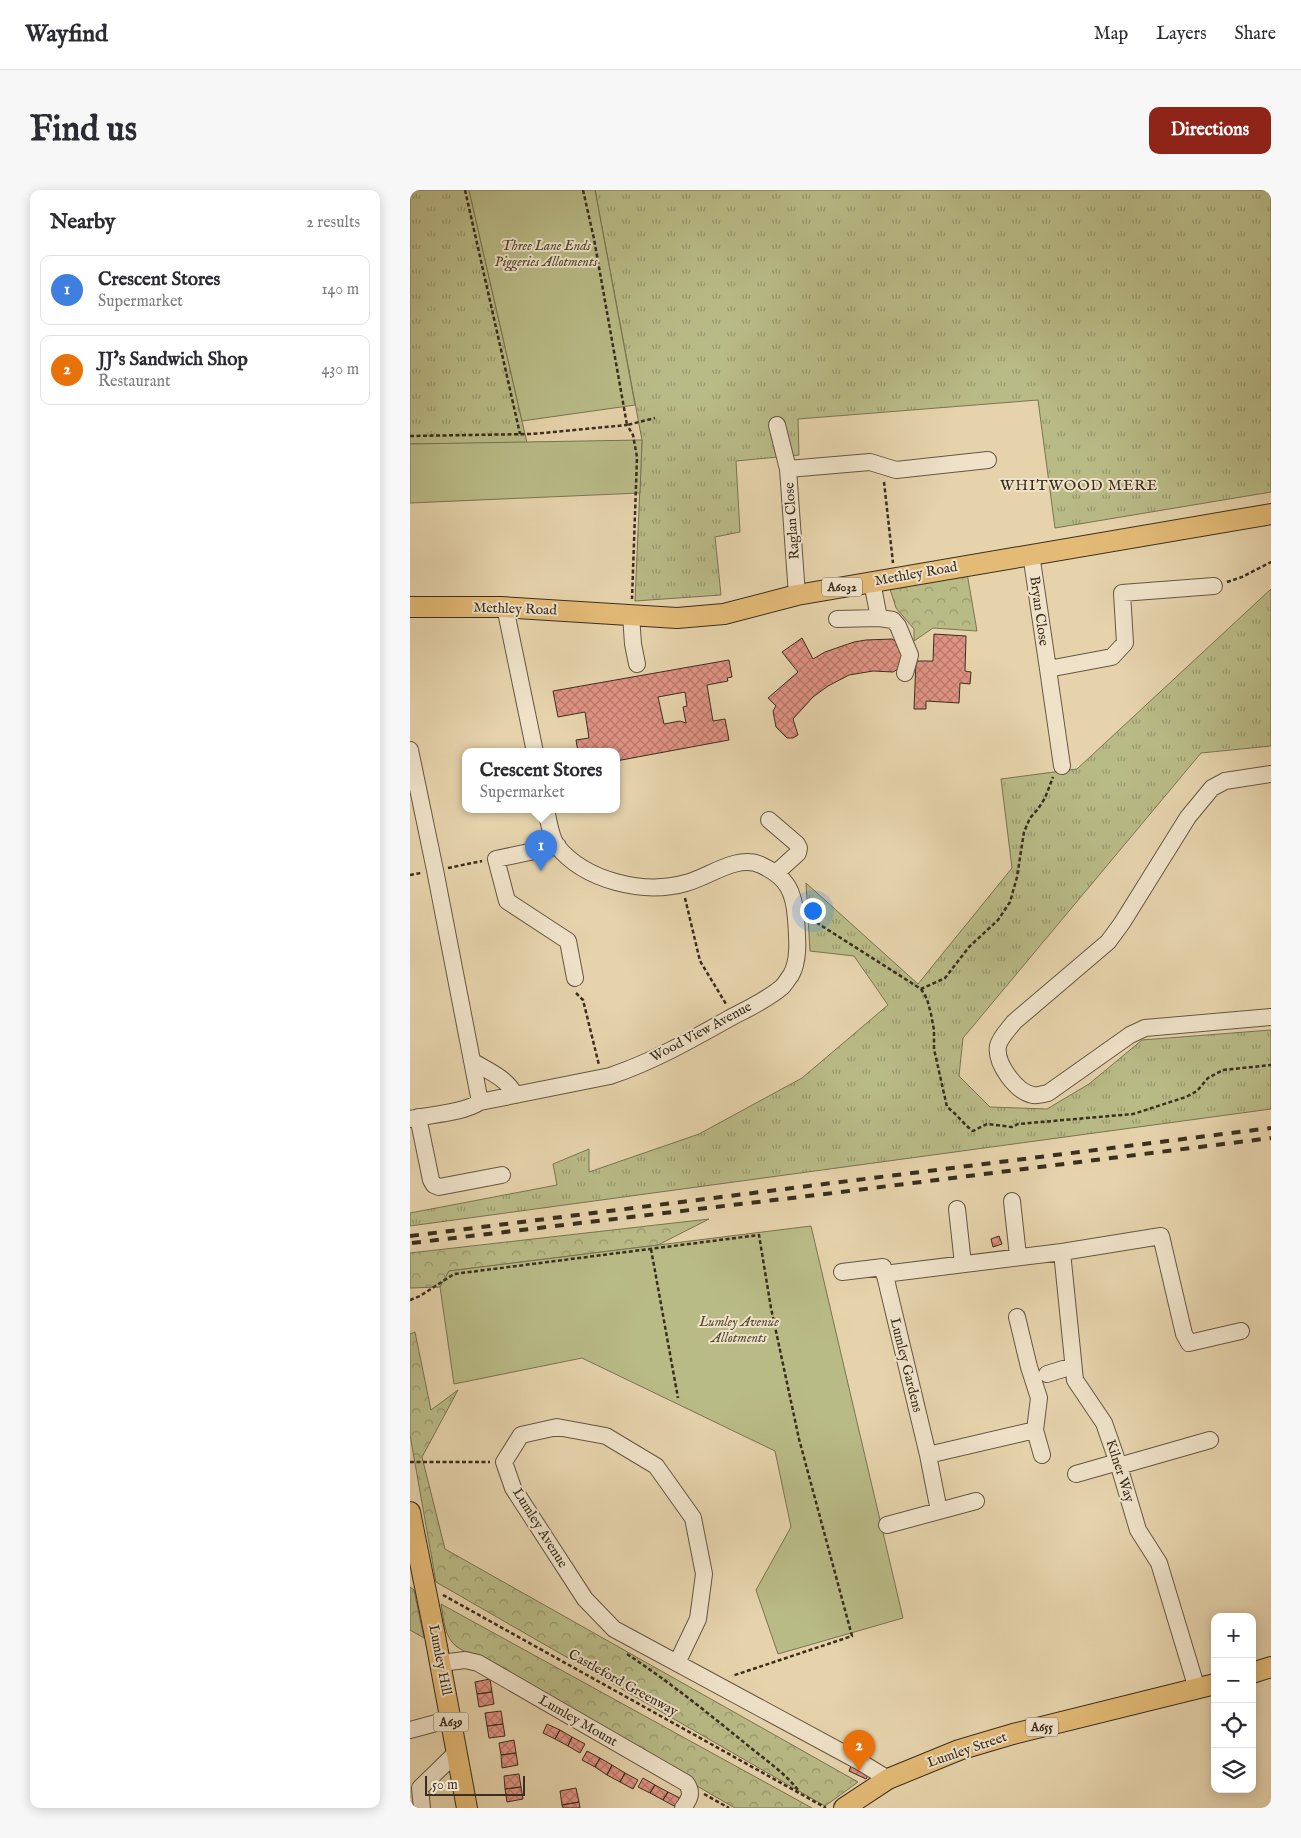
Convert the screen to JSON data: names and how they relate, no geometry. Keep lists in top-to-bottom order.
{
  "streets": {
    "main road": [
      "Methley Road",
      "A6032",
      "Lumley Hill",
      "A639",
      "A655",
      "Lumley Street"
    ],
    "street": [
      "Raglan Close",
      "Bryan Close",
      "Wood View Avenue",
      "Lumley Gardens",
      "Kilner Way",
      "Lumley Avenue",
      "Lumley Mount"
    ],
    "path": ["Castleford Greenway"]
  },
  "crossings": [
    ["Raglan Close", "Methley Road"],
    ["Methley Road", "Bryan Close"],
    ["Kilner Way", "Lumley Street"],
    ["Lumley Avenue", "Lumley Street"],
    ["Lumley Hill", "Lumley Mount"]
  ],
  "districts": ["WHITWOOD MERE"],
  "parks": ["Three Lane Ends Piggeries Allotments", "Lumley Avenue Allotments"],
  "scale_bar": "50 m",
  "page": {
    "header": "Wayfind",
    "nav": ["Map", "Layers", "Share"],
    "buttons": "Directions",
    "title": "Find us",
    "heading": ["Nearby", "2 results"],
    "list": [
      {
        "mark": "1",
        "name": "Crescent Stores",
        "note": "Supermarket",
        "value": "140 m"
      },
      {
        "mark": "2",
        "name": "JJ's Sandwich Shop",
        "note": "Restaurant",
        "value": "430 m"
      }
    ],
    "popup": ["Crescent Stores", "Supermarket"],
    "pins": ["1", "2"],
    "map_buttons": ["+", "−"],
    "scale": "50 m"
  }
}
